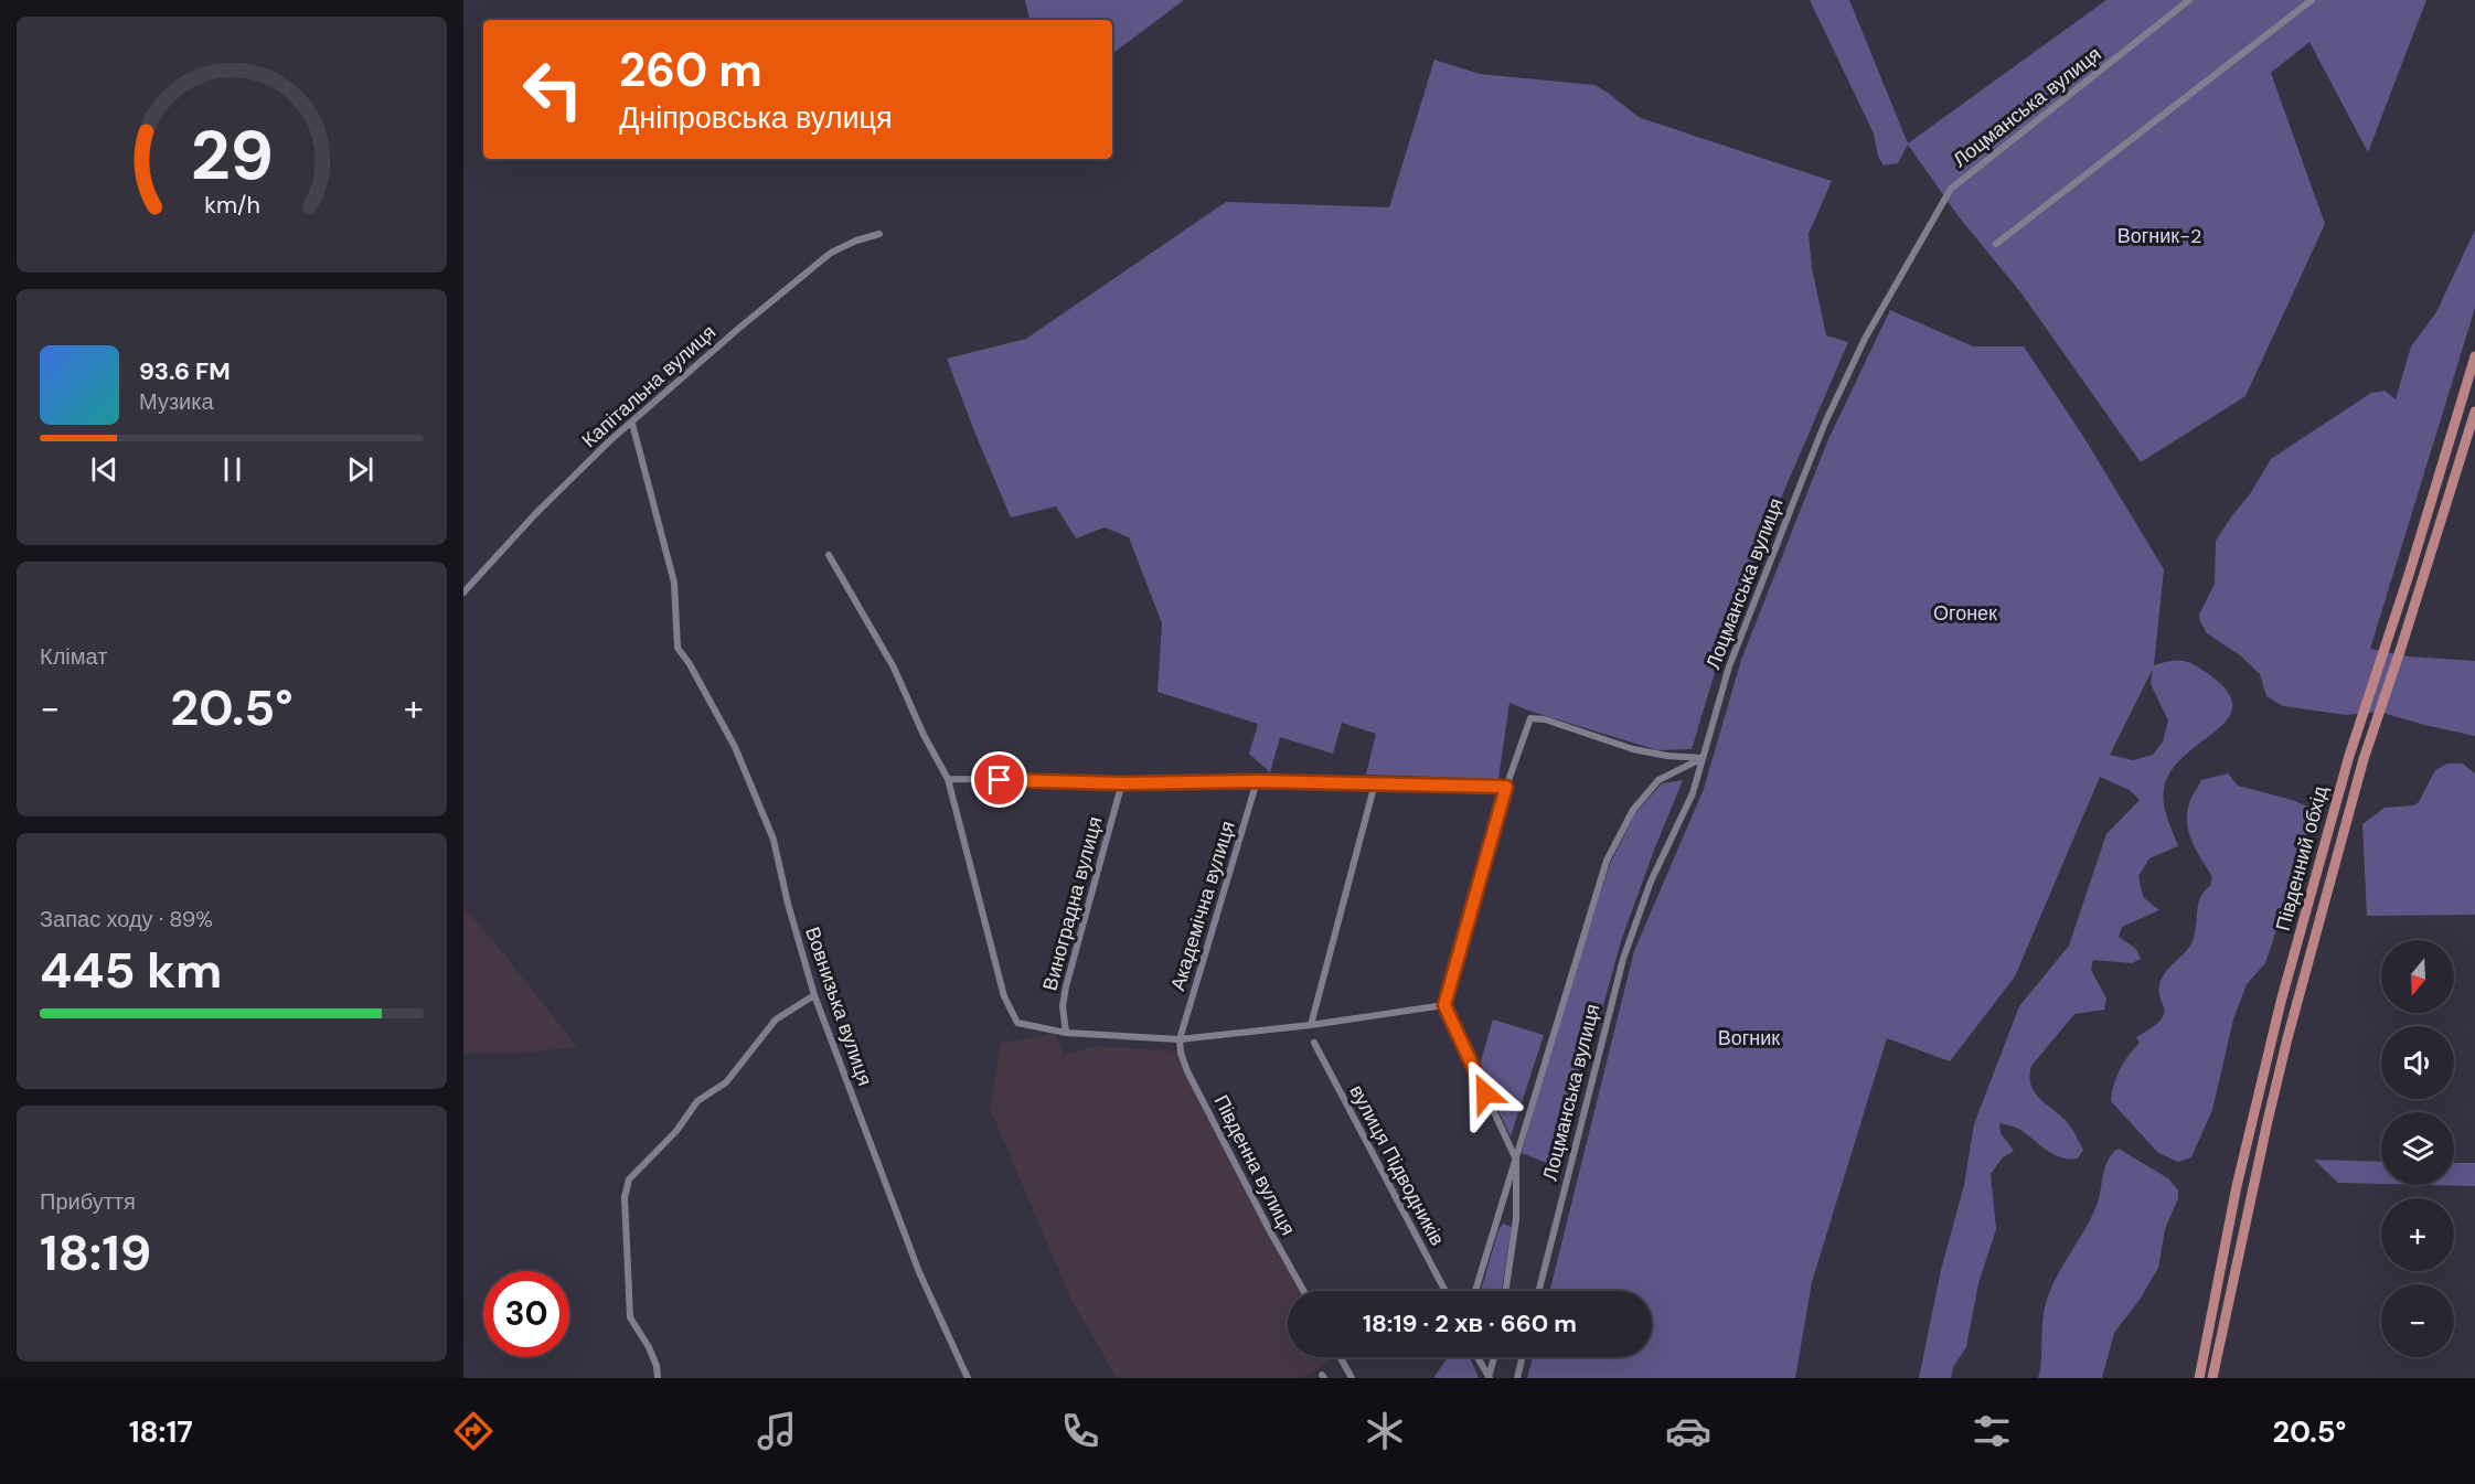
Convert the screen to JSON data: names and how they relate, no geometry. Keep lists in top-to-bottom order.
{
  "streets": {
    "main road": ["Південний обхід"],
    "street": [
      "Лоцманська вулиця",
      "Капітальна вулиця",
      "Виноградна вулиця",
      "Академічна вулиця",
      "Вовнизька вулиця",
      "Південна вулиця",
      "вулиця Підводників"
    ]
  },
  "crossings": [
    ["Капітальна вулиця", "Вовнизька вулиця"],
    ["Академічна вулиця", "Південна вулиця"]
  ],
  "parks": ["Вогник-2", "Огонек", "Вогник"],
  "north": "bottom",
  "page": {
    "turn": ["260 m", "Дніпровська вулиця"],
    "song": ["93.6 FM", "Музика"],
    "tile": [
      "Клімат",
      ["Запас ходу · 89%", "445 km"],
      ["Прибуття", "18:19"]
    ],
    "heat": ["−", "20.5°", "+"],
    "map_buttons": ["+", "−"],
    "limit": "30",
    "trip": "18:19 · 2 хв · 660 m",
    "tabs": ["18:17", "20.5°"],
    "gauge": ["29", "km/h"]
  }
}
